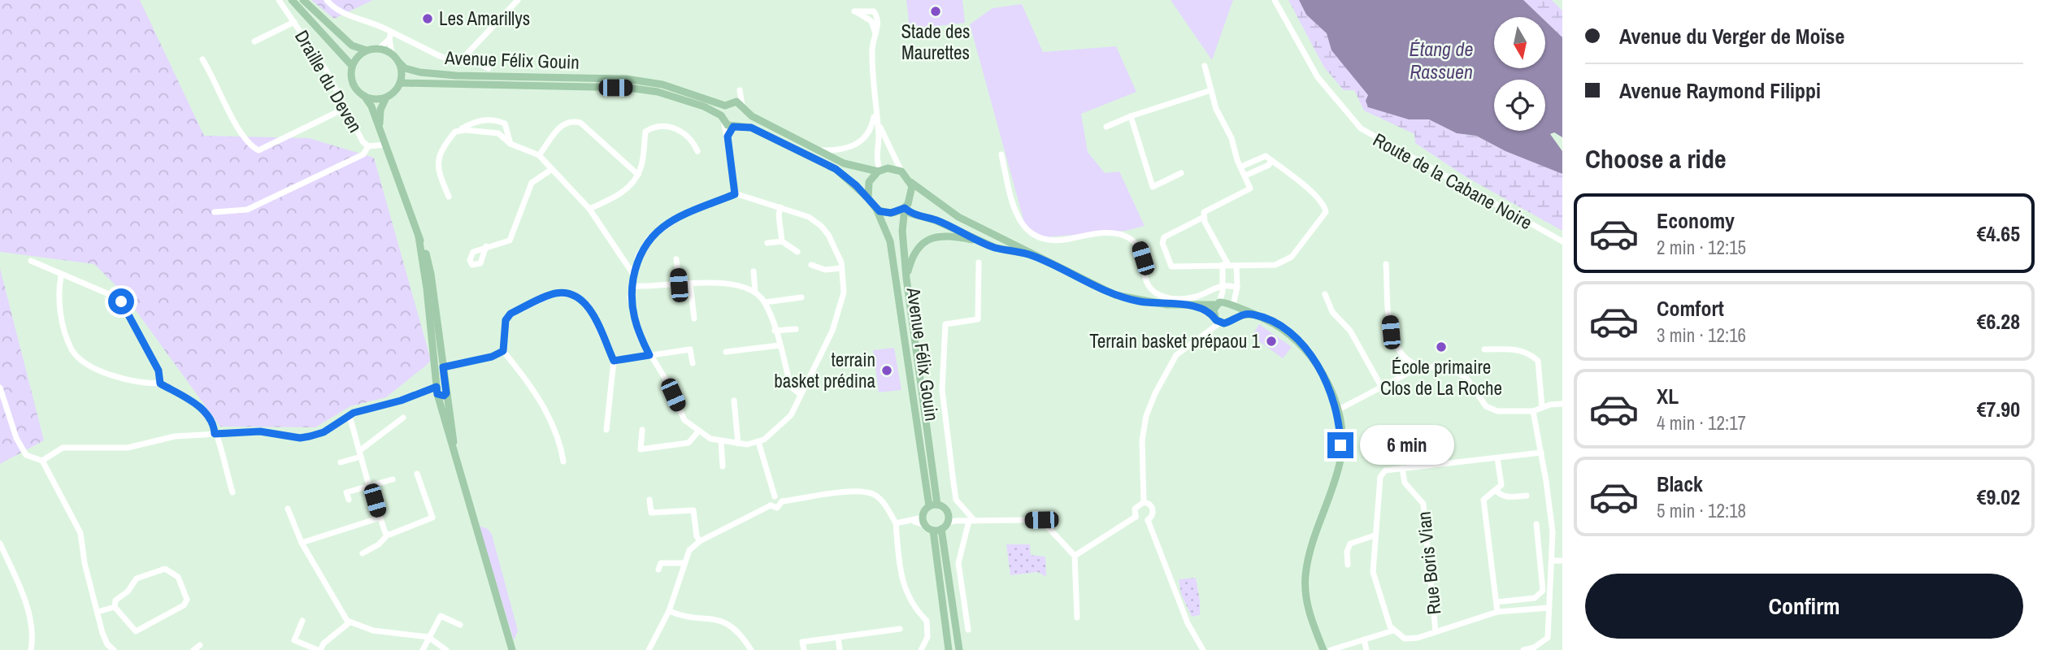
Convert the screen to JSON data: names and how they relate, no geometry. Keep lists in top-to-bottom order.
{
  "streets": {
    "main road": ["Avenue Félix Gouin"],
    "street": ["Draille du Deven", "Route de la Cabane Noire", "Rue Boris Vian"]
  },
  "water": ["Étang de Rassuen"],
  "places": [
    "Stade des Maurettes",
    "Les Amarillys",
    "Terrain basket prépaou 1",
    "École primaire Clos de La Roche",
    "terrain basket prédina"
  ],
  "north": "bottom",
  "page": {
    "banner": ["Avenue du Verger de Moïse", "Avenue Raymond Filippi"],
    "heading": "Choose a ride",
    "list": [
      {
        "name": "Economy",
        "note": "2 min · 12:15",
        "value": "€4.65"
      },
      {
        "name": "Comfort",
        "note": "3 min · 12:16",
        "value": "€6.28"
      },
      {
        "name": "XL",
        "note": "4 min · 12:17",
        "value": "€7.90"
      },
      {
        "name": "Black",
        "note": "5 min · 12:18",
        "value": "€9.02"
      }
    ],
    "bubble": "6 min",
    "buttons": "Confirm"
  }
}
